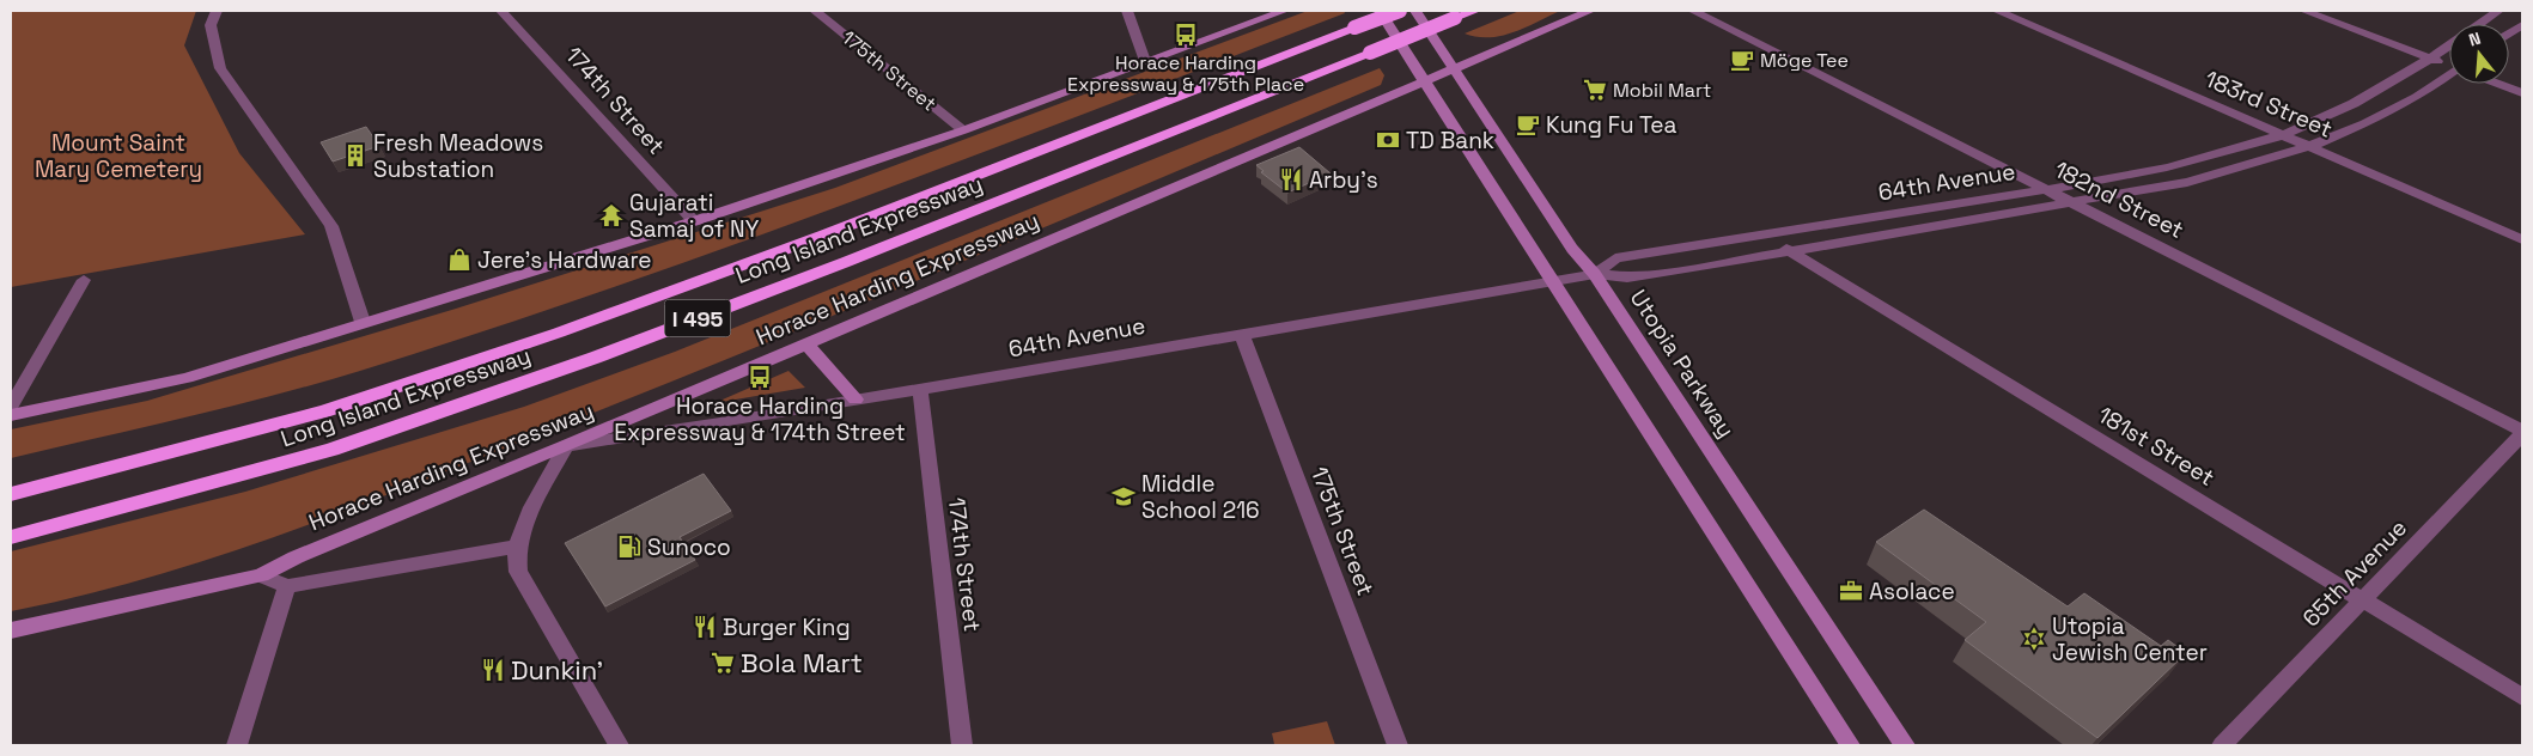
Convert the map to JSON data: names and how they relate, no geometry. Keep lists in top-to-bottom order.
{
  "streets": {
    "highway": ["Long Island Expressway", "I 495"],
    "main road": ["Horace Harding Expressway", "Utopia Parkway"],
    "street": [
      "175th Street",
      "174th Street",
      "183rd Street",
      "64th Avenue",
      "182nd Street",
      "181st Street",
      "65th Avenue"
    ]
  },
  "crossings": [
    ["175th Street", "64th Avenue"],
    ["174th Street", "64th Avenue"],
    ["183rd Street", "64th Avenue"],
    ["64th Avenue", "182nd Street"],
    ["64th Avenue", "Horace Harding Expressway"],
    ["64th Avenue", "Utopia Parkway"],
    ["64th Avenue", "181st Street"],
    ["182nd Street", "65th Avenue"],
    ["Horace Harding Expressway", "Utopia Parkway"],
    ["181st Street", "65th Avenue"]
  ],
  "parks": ["Mount Saint Mary Cemetery"],
  "places": {
    "bus stop": ["Horace Harding Expressway & 175th Place", "Horace Harding Expressway & 174th Street"],
    "cafe": ["Möge Tee", "Kung Fu Tea"],
    "supermarket": ["Mobil Mart", "Bola Mart"],
    "bank": ["TD Bank"],
    "building": ["Fresh Meadows Substation"],
    "restaurant": ["Arby's", "Burger King", "Dunkin'"],
    "temple": ["Gujarati Samaj of NY"],
    "shop": ["Jere's Hardware"],
    "school or university": ["Middle School 216"],
    "fuel station": ["Sunoco"],
    "office": ["Asolace"],
    "synagogue": ["Utopia Jewish Center"]
  },
  "north": "top"
}
